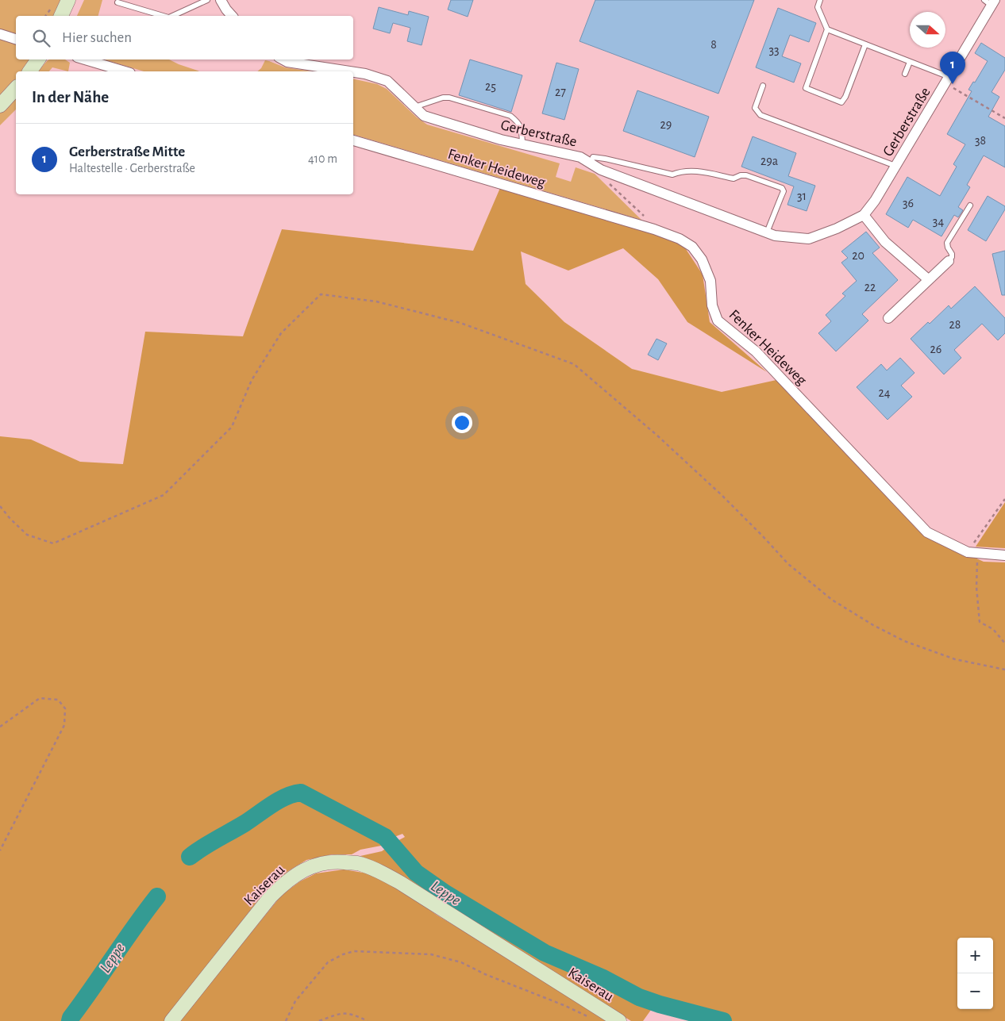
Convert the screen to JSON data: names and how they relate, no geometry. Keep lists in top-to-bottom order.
{
  "streets": {
    "main road": ["Kaiserau"],
    "street": ["Gerberstraße", "Fenker Heideweg"]
  },
  "water": ["Leppe"],
  "house_numbers": [
    "8",
    "33",
    "25",
    "27",
    "29",
    "38",
    "29a",
    "31",
    "36",
    "34",
    "20",
    "22",
    "28",
    "26",
    "24"
  ],
  "north": "right",
  "page": {
    "search": "Hier suchen",
    "pins": "1",
    "heading": "In der Nähe",
    "list": [
      {
        "mark": "1",
        "name": "Gerberstraße Mitte",
        "note": "Haltestelle · Gerberstraße",
        "value": "410 m"
      }
    ],
    "map_buttons": ["+", "−"]
  }
}
